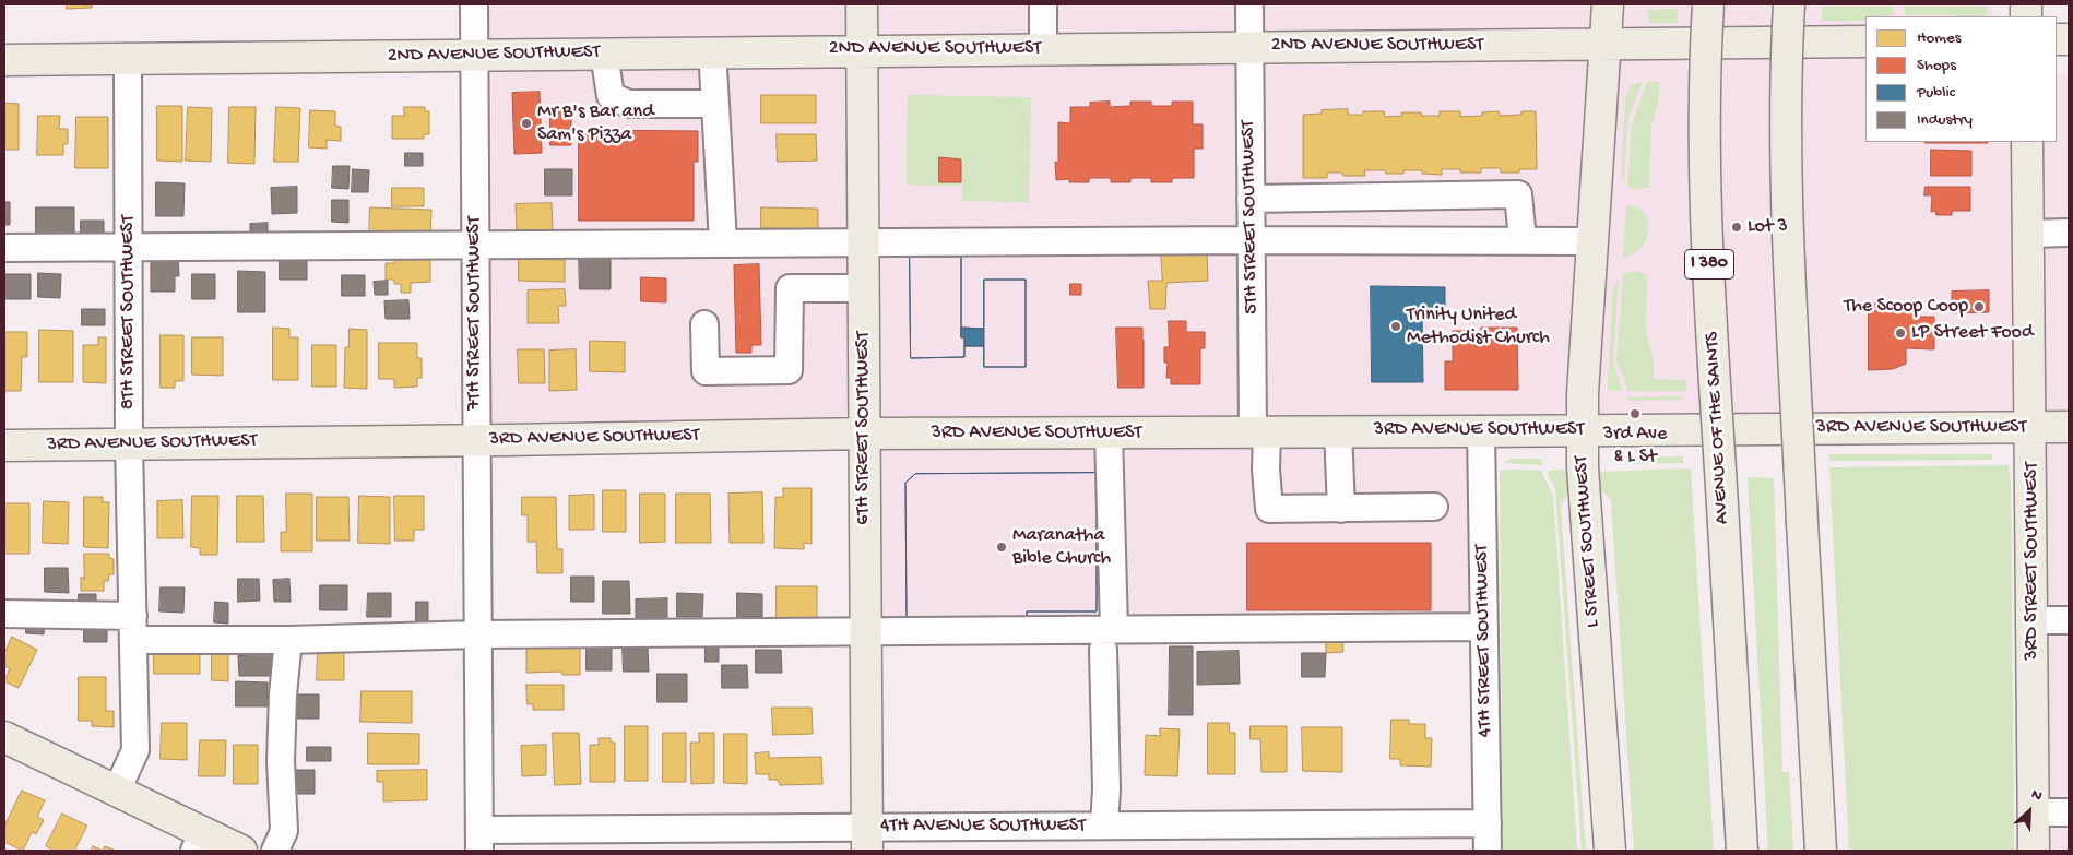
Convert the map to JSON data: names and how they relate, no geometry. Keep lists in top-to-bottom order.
{
  "streets": {
    "main road": [
      "2ND AVENUE SOUTHWEST",
      "I 380",
      "6TH STREET SOUTHWEST",
      "AVENUE OF THE SAINTS",
      "3RD AVENUE SOUTHWEST",
      "L STREET SOUTHWEST",
      "3RD STREET SOUTHWEST"
    ],
    "street": [
      "5TH STREET SOUTHWEST",
      "8TH STREET SOUTHWEST",
      "7TH STREET SOUTHWEST",
      "4TH STREET SOUTHWEST",
      "4TH AVENUE SOUTHWEST"
    ]
  },
  "crossings": [
    ["2ND AVENUE SOUTHWEST", "5TH STREET SOUTHWEST"],
    ["2ND AVENUE SOUTHWEST", "8TH STREET SOUTHWEST"],
    ["2ND AVENUE SOUTHWEST", "7TH STREET SOUTHWEST"],
    ["2ND AVENUE SOUTHWEST", "6TH STREET SOUTHWEST"],
    ["2ND AVENUE SOUTHWEST", "L STREET SOUTHWEST"],
    ["5TH STREET SOUTHWEST", "3RD AVENUE SOUTHWEST"],
    ["8TH STREET SOUTHWEST", "3RD AVENUE SOUTHWEST"],
    ["7TH STREET SOUTHWEST", "3RD AVENUE SOUTHWEST"],
    ["7TH STREET SOUTHWEST", "4TH AVENUE SOUTHWEST"],
    ["6TH STREET SOUTHWEST", "3RD AVENUE SOUTHWEST"],
    ["6TH STREET SOUTHWEST", "4TH AVENUE SOUTHWEST"],
    ["3RD AVENUE SOUTHWEST", "L STREET SOUTHWEST"],
    ["3RD AVENUE SOUTHWEST", "3RD STREET SOUTHWEST"],
    ["3RD AVENUE SOUTHWEST", "4TH STREET SOUTHWEST"],
    ["4TH STREET SOUTHWEST", "4TH AVENUE SOUTHWEST"]
  ],
  "places": [
    "Mr B's Bar and Sam's Pizza",
    "Lot 3",
    "The Scoop Coop",
    "Trinity United Methodist Church",
    "LP Street Food",
    "3rd Ave & L St",
    "Maranatha Bible Church"
  ],
  "legend": [
    "Homes",
    "Shops",
    "Public",
    "Industry"
  ],
  "north": "top right"
}
